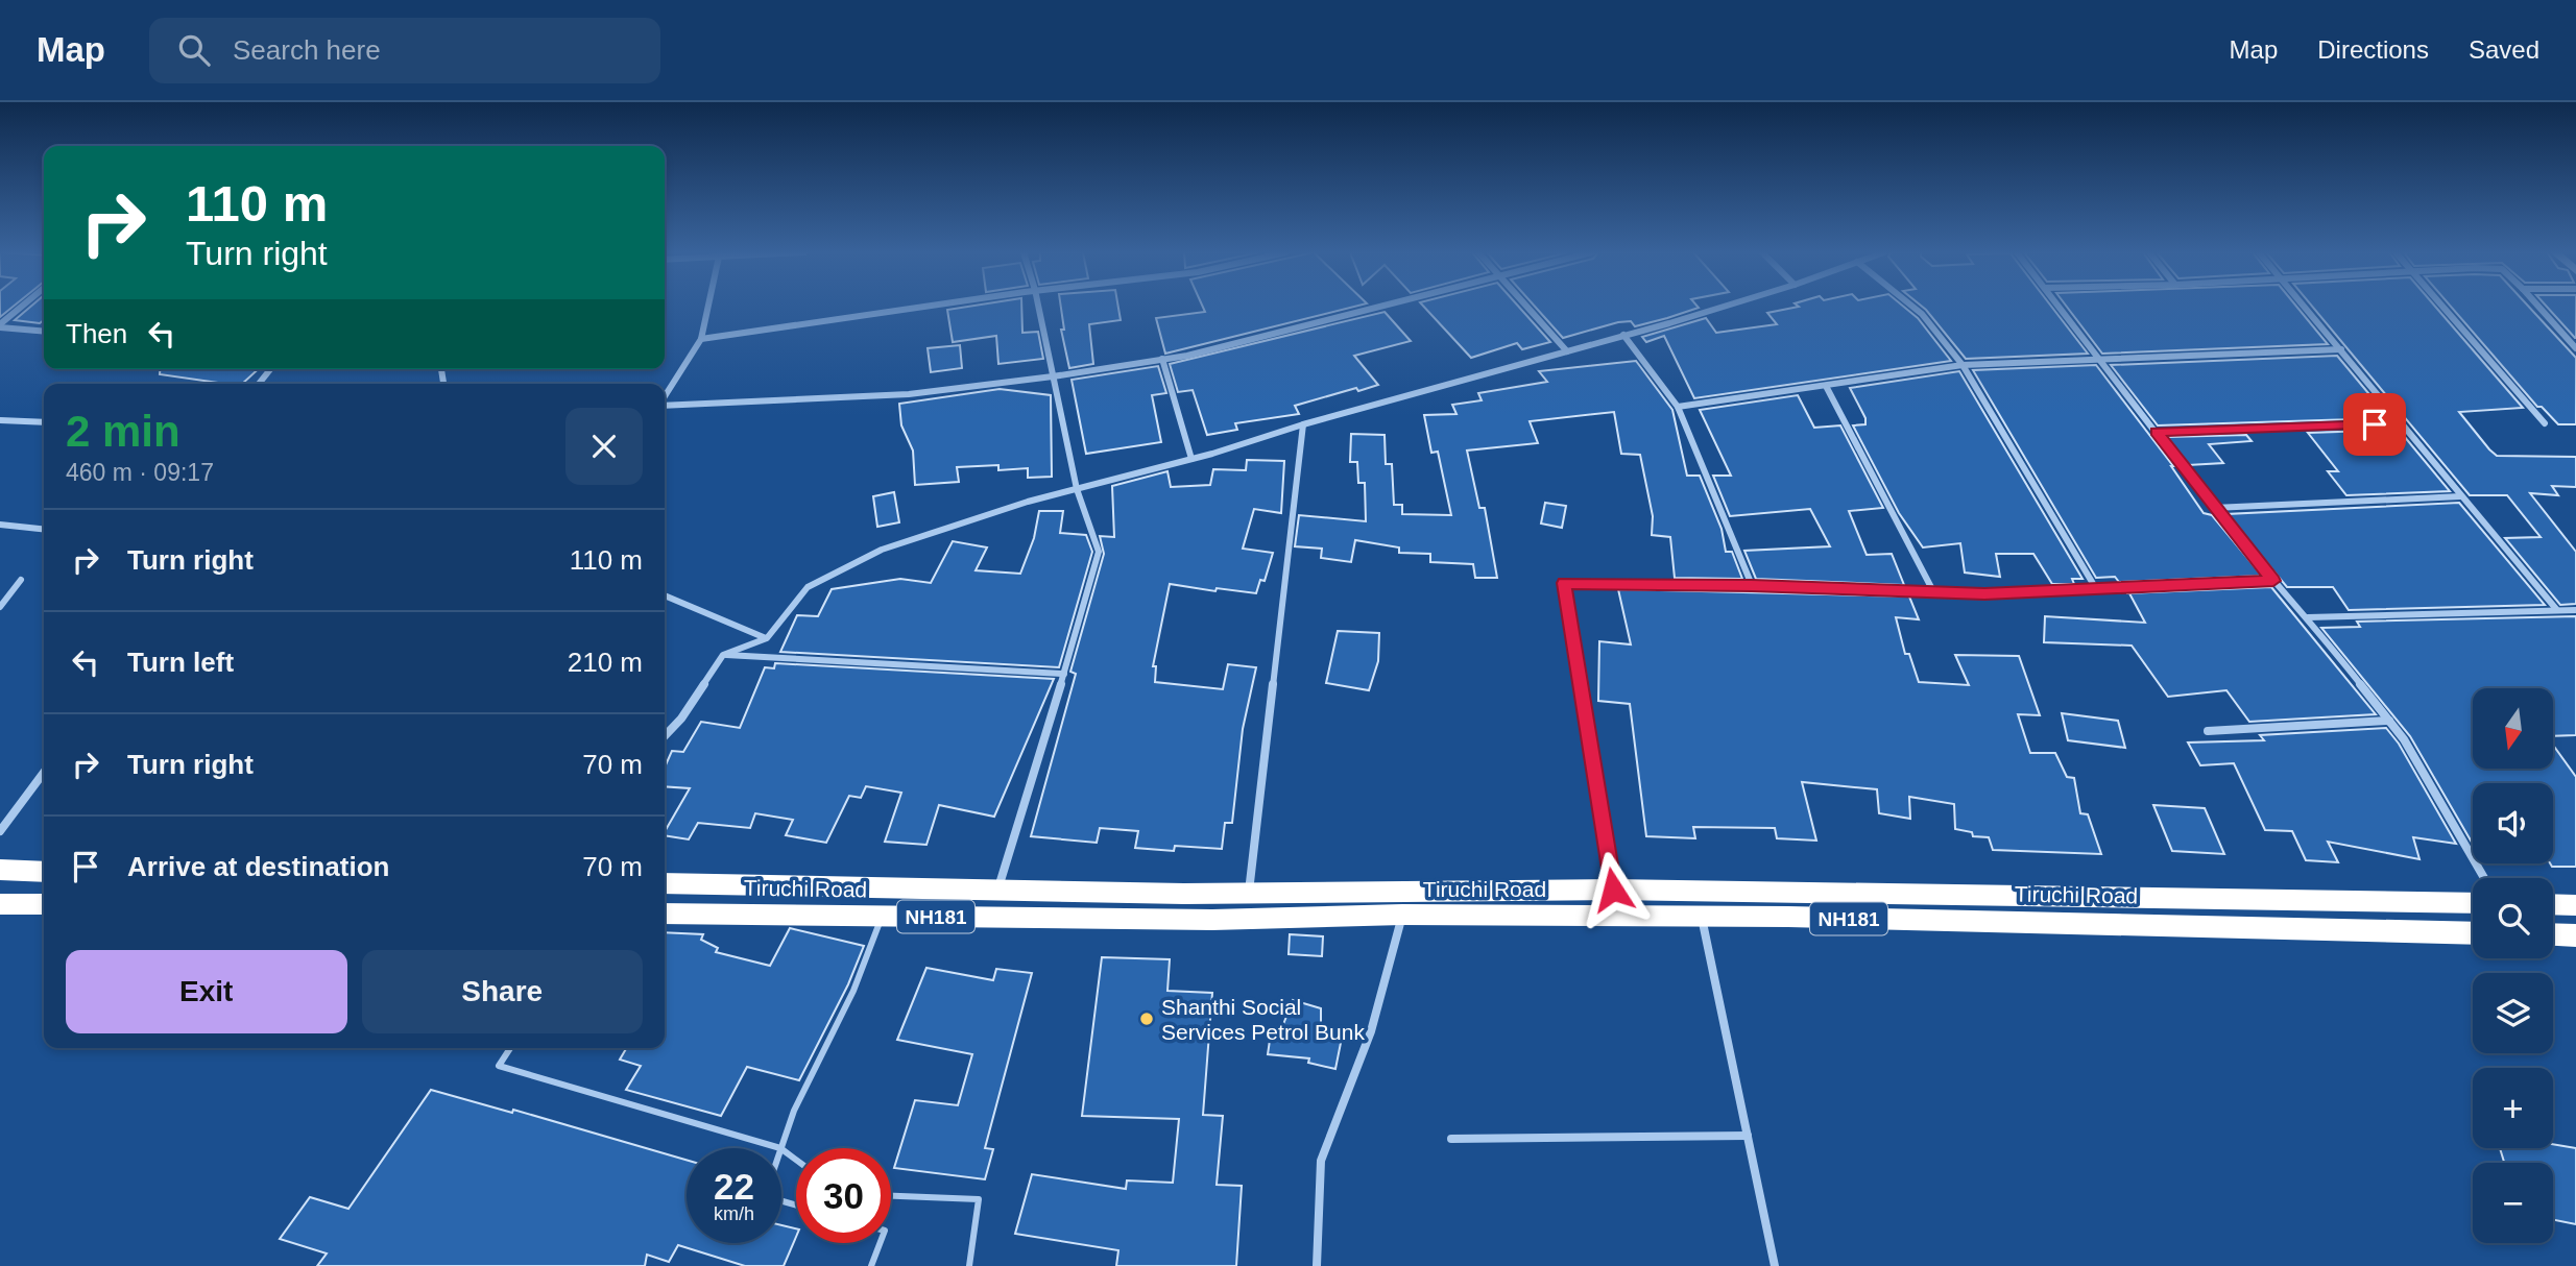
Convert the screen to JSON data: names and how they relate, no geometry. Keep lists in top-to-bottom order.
{
  "streets": {
    "highway": ["Tiruchi Road", "NH181"]
  },
  "places": ["Shanthi Social Services Petrol Bunk"],
  "north": "bottom",
  "page": {
    "header": "Map",
    "search": "Search here",
    "nav": ["Map", "Directions", "Saved"],
    "turn": ["110 m", "Turn right"],
    "then": "Then",
    "heading": ["2 min", "460 m · 09:17"],
    "list": [
      {
        "name": "Turn right",
        "value": "110 m"
      },
      {
        "name": "Turn left",
        "value": "210 m"
      },
      {
        "name": "Turn right",
        "value": "70 m"
      },
      {
        "name": "Arrive at destination",
        "value": "70 m"
      }
    ],
    "map_buttons": ["+", "−"],
    "buttons": ["Exit", "Share"],
    "speed": "22 km/h",
    "limit": "30"
  }
}
